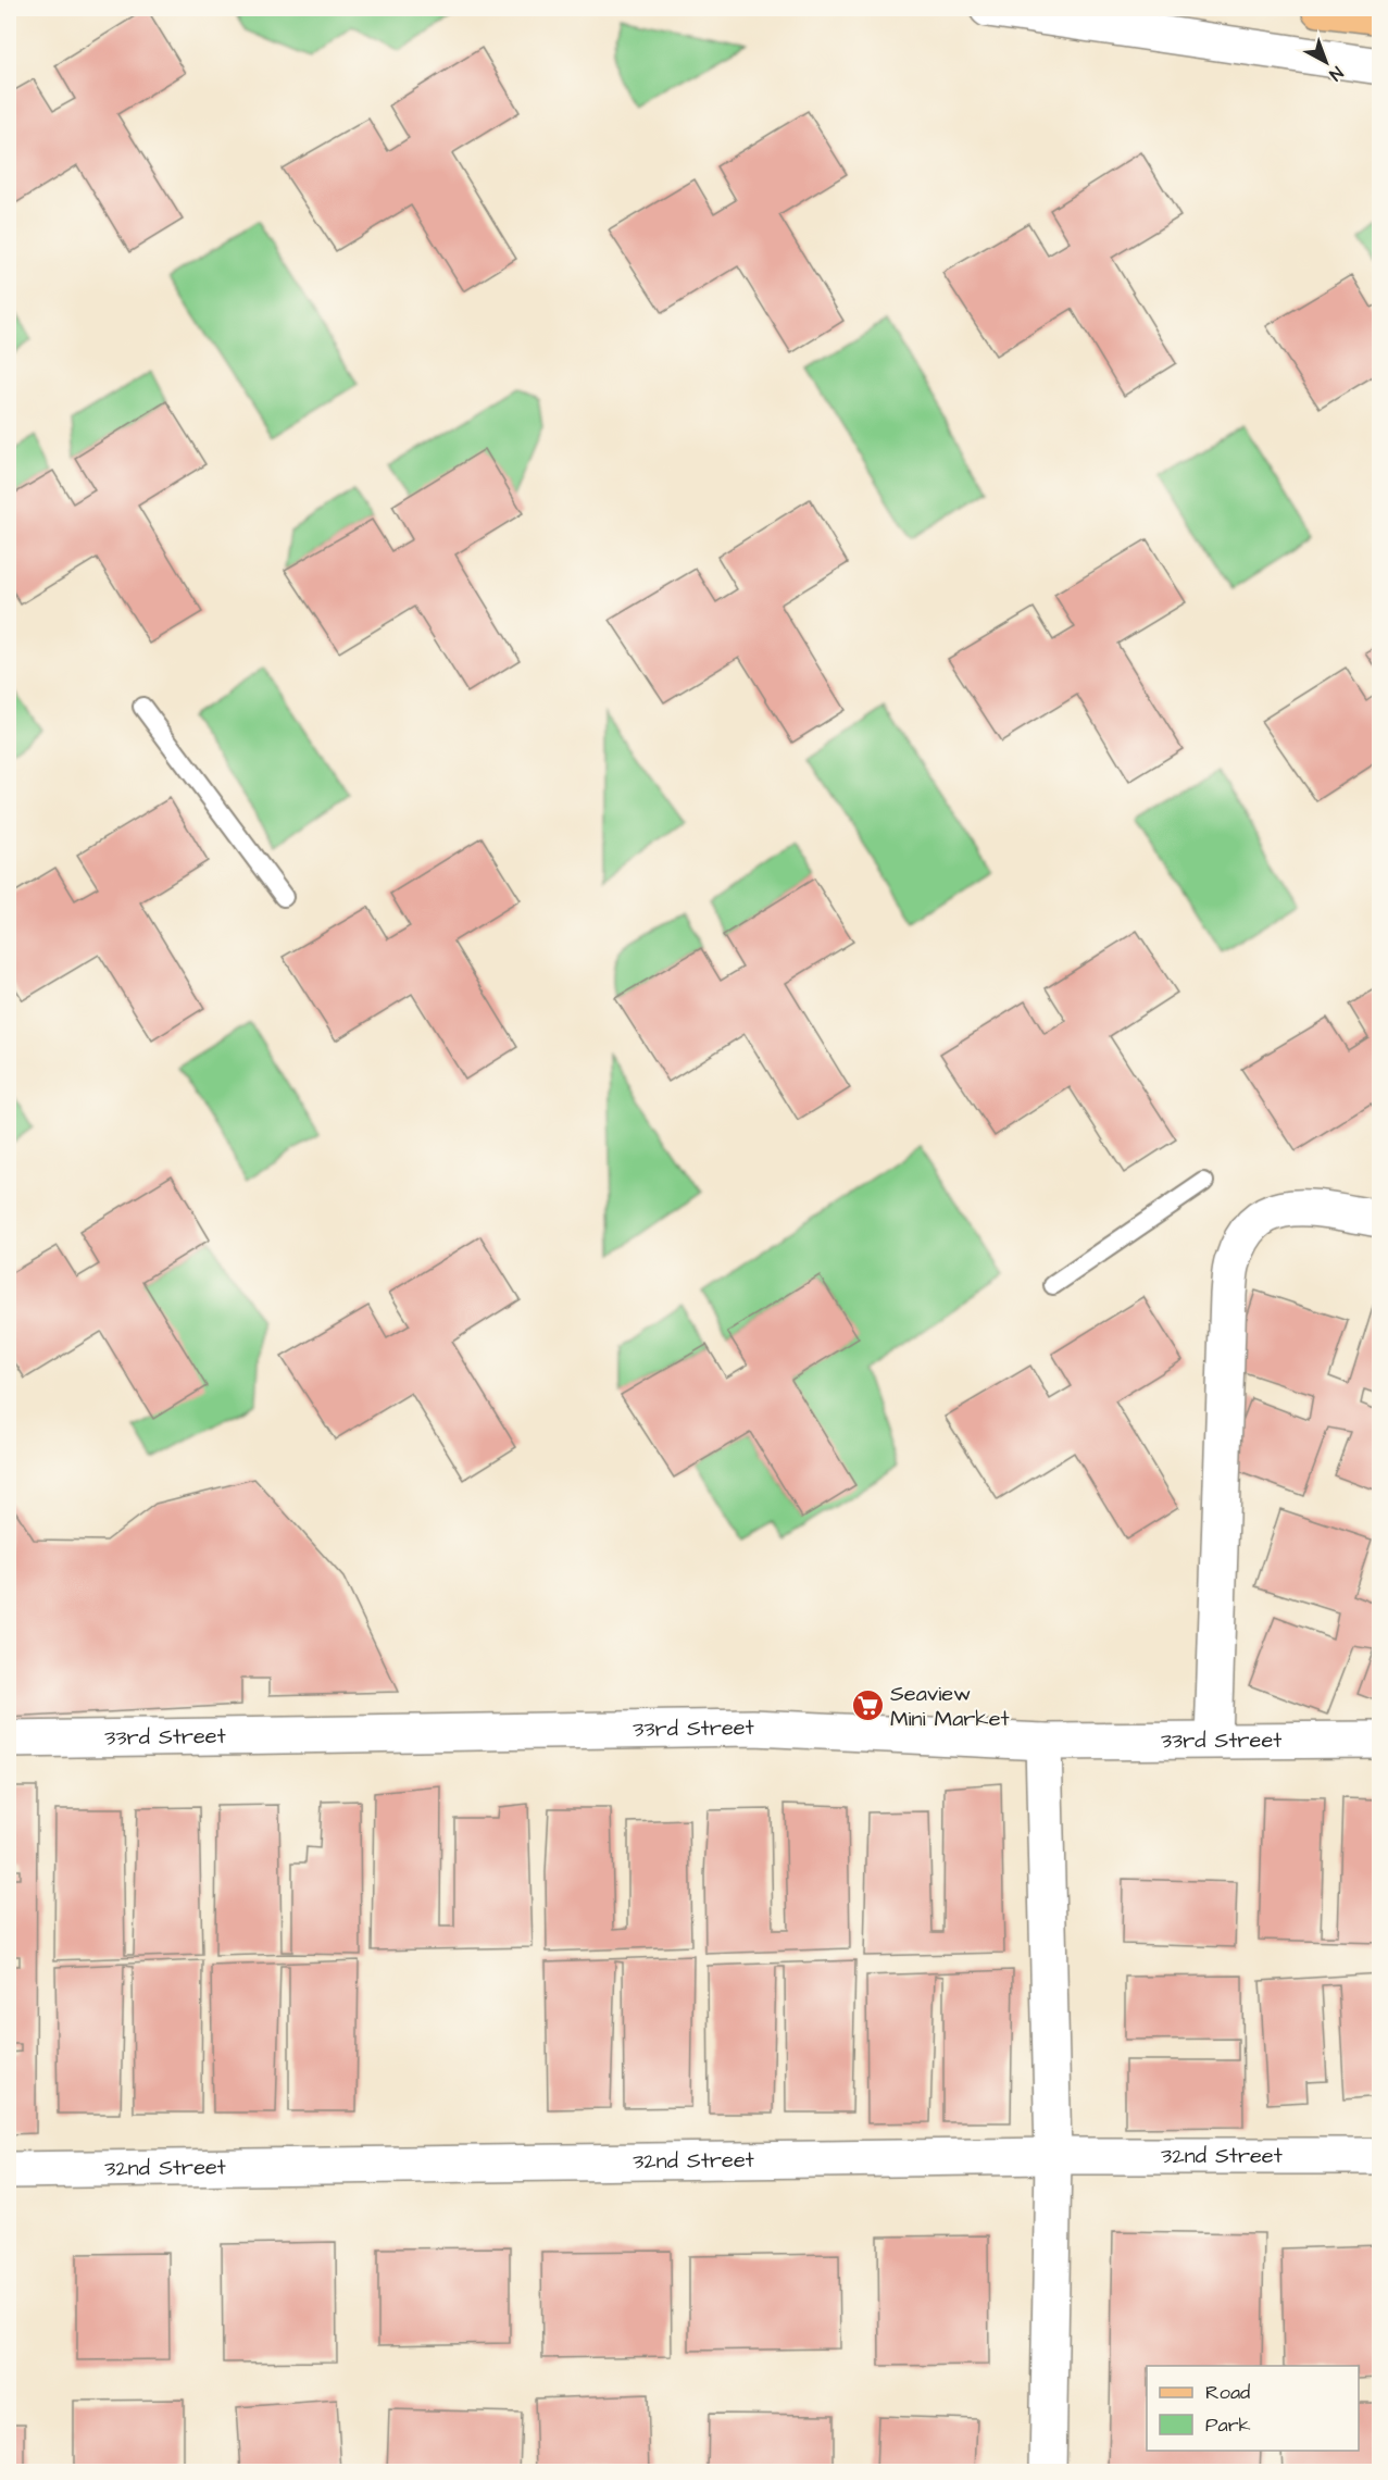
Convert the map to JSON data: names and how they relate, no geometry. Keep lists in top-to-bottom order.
{
  "streets": {
    "street": ["33rd Street", "32nd Street"]
  },
  "places": {
    "supermarket": ["Seaview Mini Market"]
  },
  "legend": ["Road", "Park"],
  "north": "bottom right"
}
